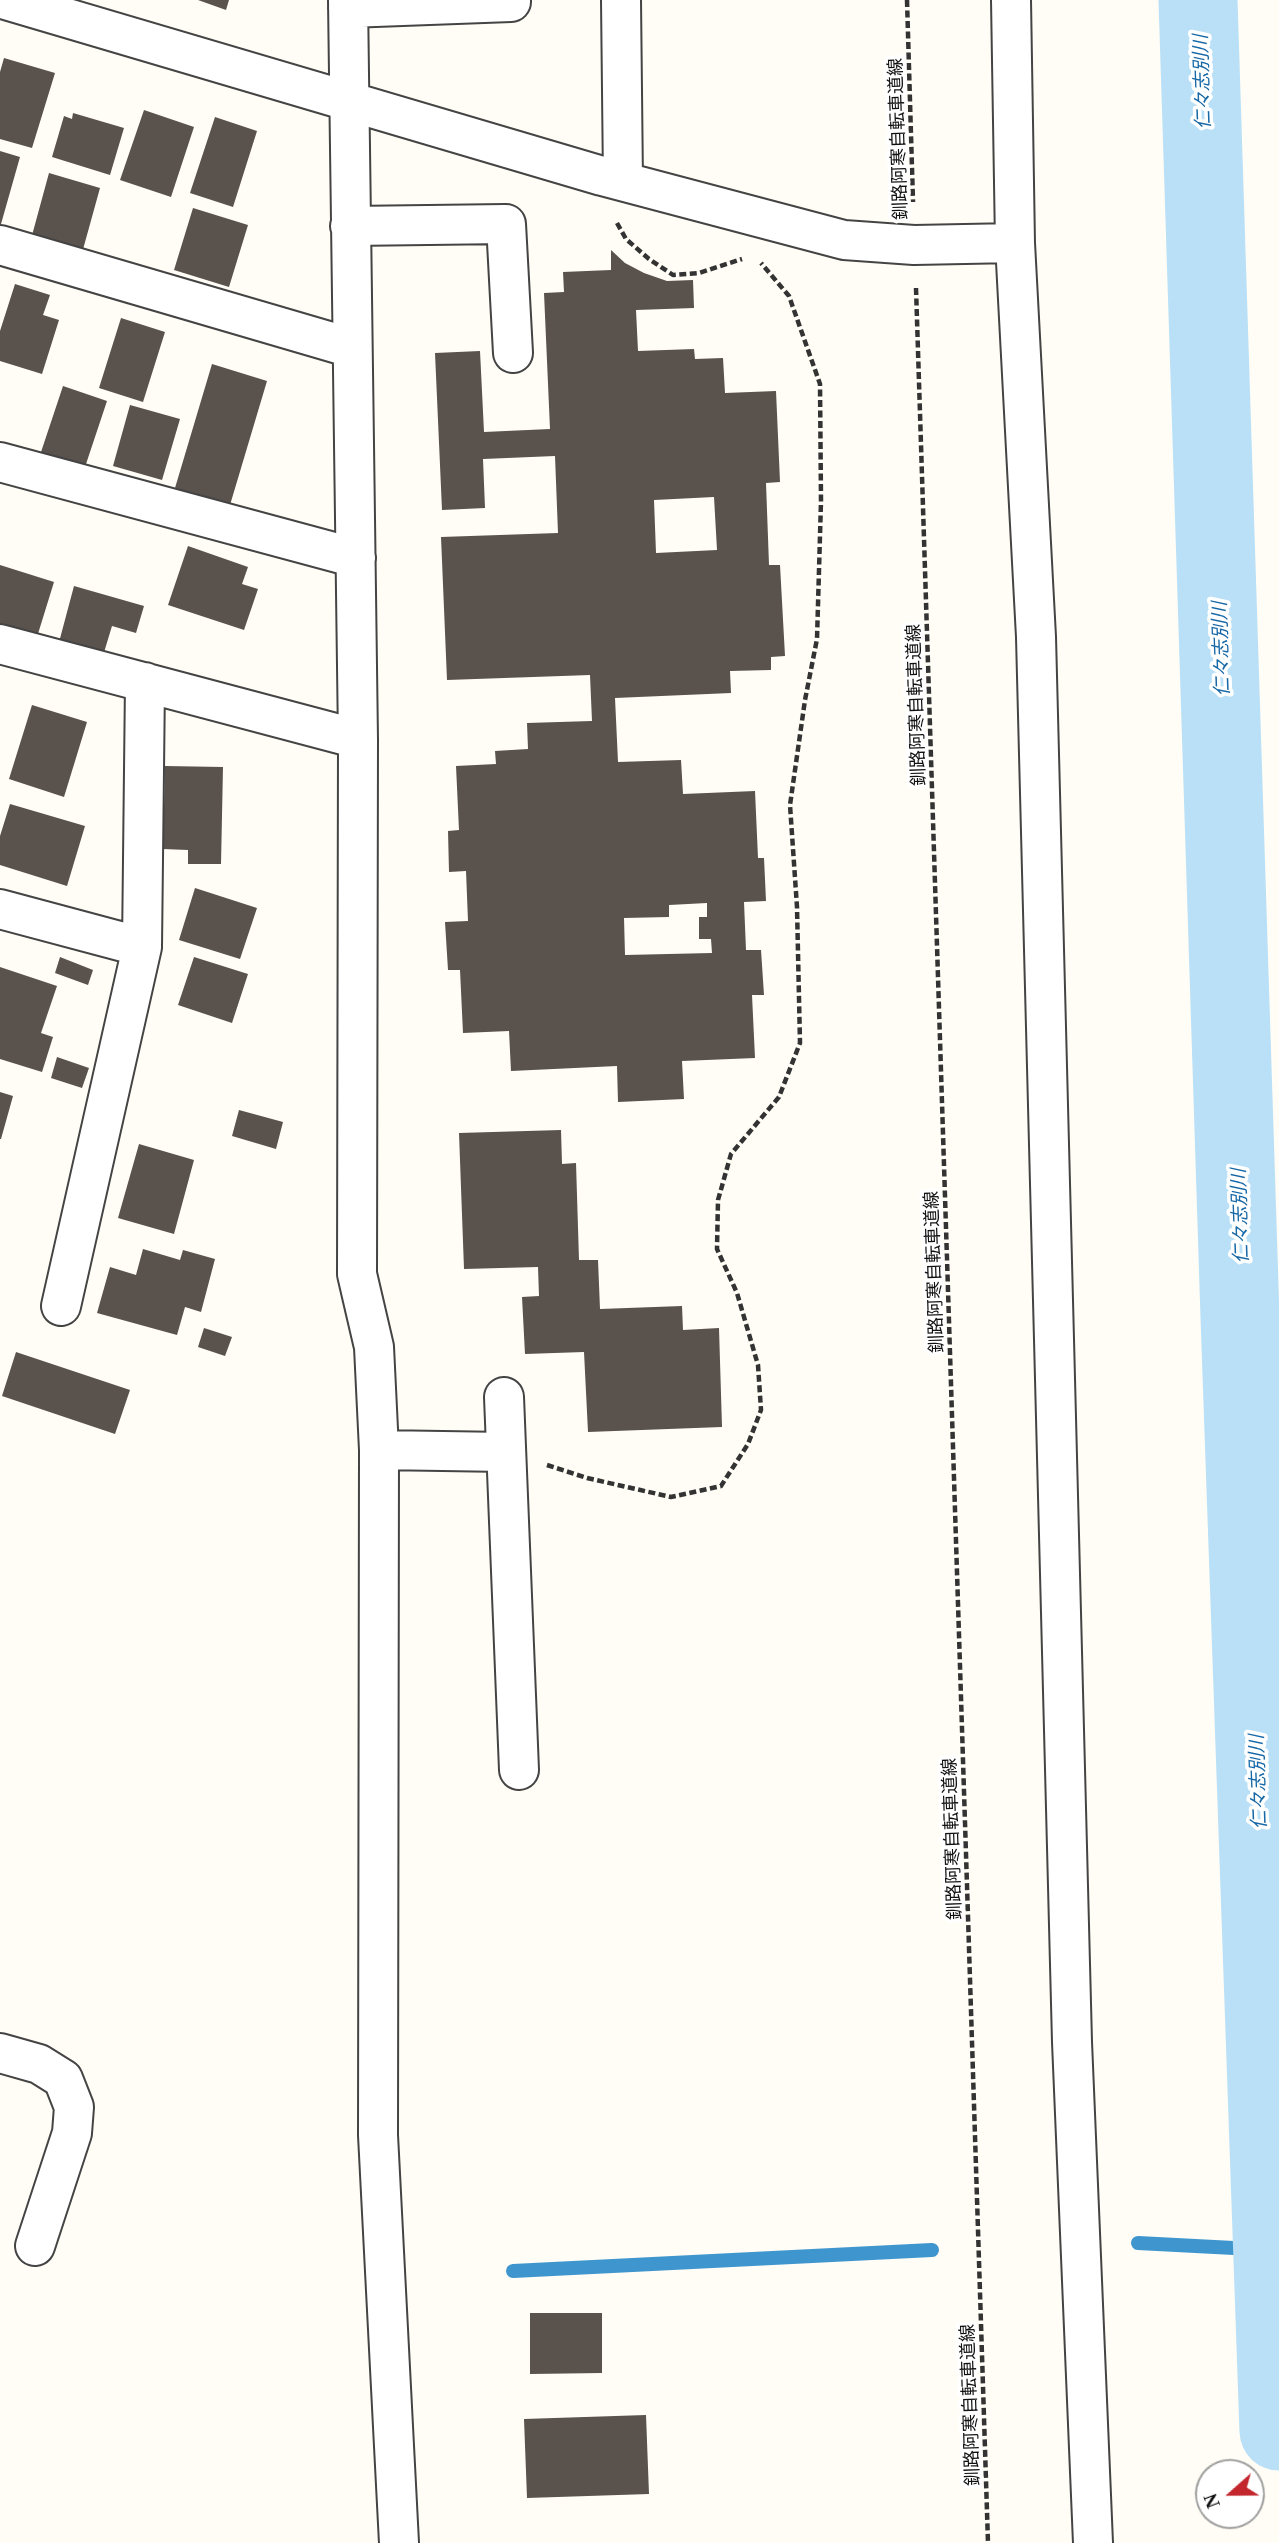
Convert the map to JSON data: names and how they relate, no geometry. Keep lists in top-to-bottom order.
{
  "streets": {
    "path": ["釧路阿寒自転車道線"]
  },
  "water": ["仁々志別川"],
  "north": "left"
}
